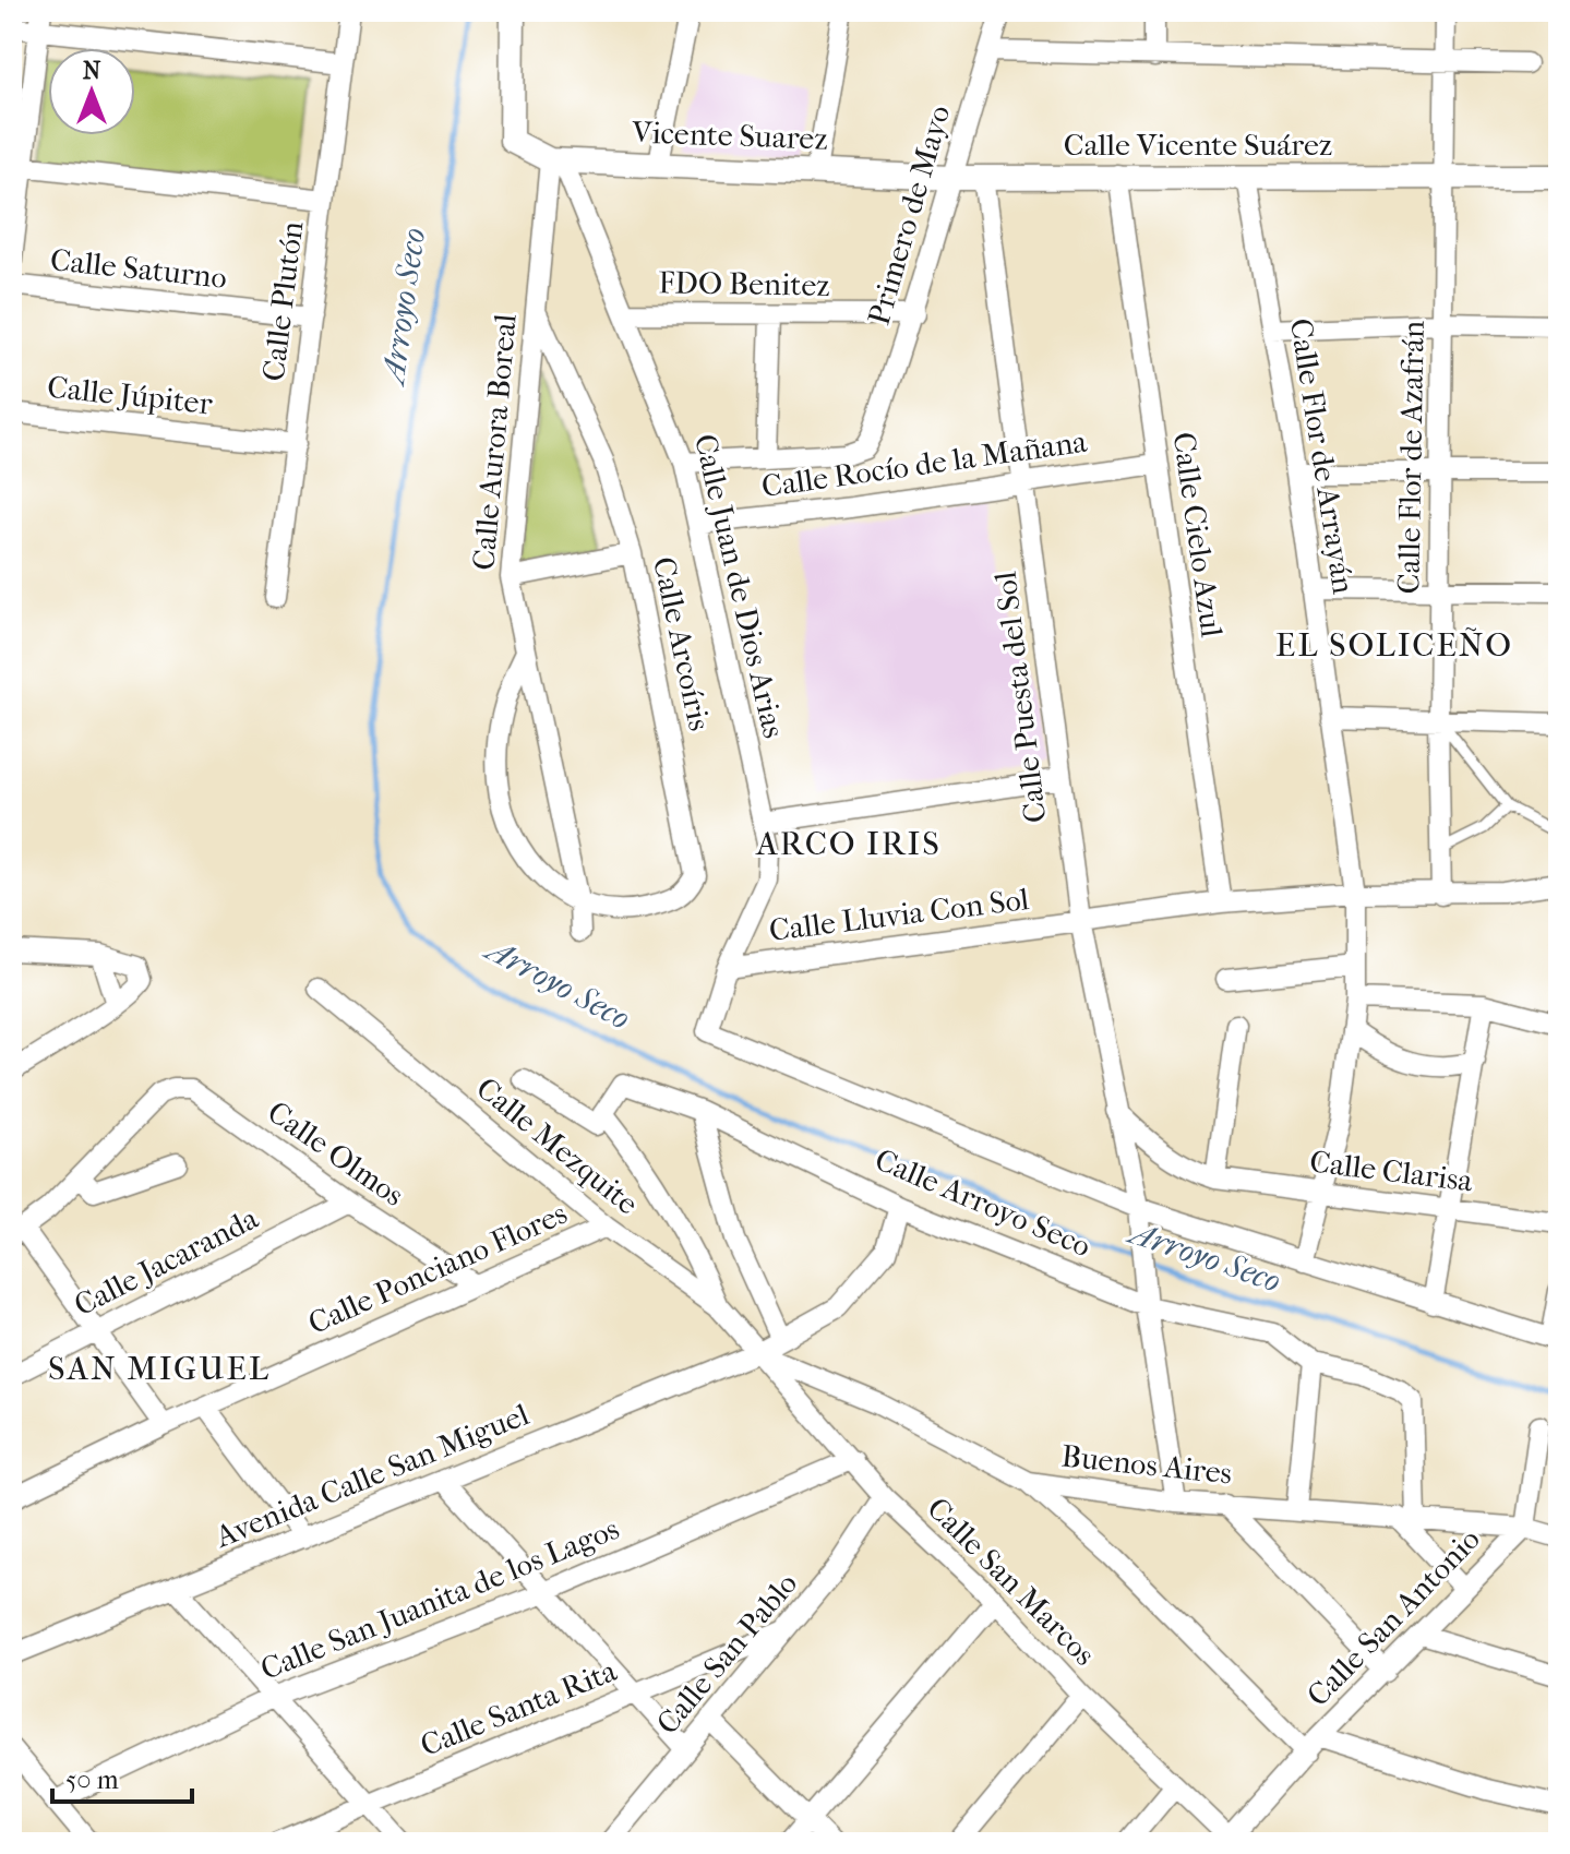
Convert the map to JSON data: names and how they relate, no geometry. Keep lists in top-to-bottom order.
{
  "streets": {
    "street": [
      "Vicente Suarez",
      "Calle Vicente Suárez",
      "Primero de Mayo",
      "Calle Saturno",
      "FDO Benitez",
      "Calle Plutón",
      "Calle Júpiter",
      "Calle Aurora Boreal",
      "Calle Flor de Arrayán",
      "Calle Flor de Azafrán",
      "Calle Rocío de la Mañana",
      "Calle Cielo Azul",
      "Calle Juan de Dios Arias",
      "Calle Arcoíris",
      "Calle Puesta del Sol",
      "Calle Lluvia Con Sol",
      "Calle Mezquite",
      "Calle Olmos",
      "Calle Clarisa",
      "Calle Arroyo Seco",
      "Calle Jacaranda",
      "Calle Ponciano Flores",
      "Buenos Aires",
      "Avenida Calle San Miguel",
      "Calle San Marcos",
      "Calle San Juanita de los Lagos",
      "Calle San Antonio",
      "Calle San Pablo",
      "Calle Santa Rita"
    ]
  },
  "crossings": [
    ["Vicente Suarez", "Calle Vicente Suárez"],
    ["Vicente Suarez", "Primero de Mayo"],
    ["Vicente Suarez", "Calle Aurora Boreal"],
    ["Vicente Suarez", "Calle Juan de Dios Arias"],
    ["Calle Vicente Suárez", "Primero de Mayo"],
    ["Calle Vicente Suárez", "Calle Flor de Arrayán"],
    ["Calle Vicente Suárez", "Calle Flor de Azafrán"],
    ["Calle Vicente Suárez", "Calle Cielo Azul"],
    ["Calle Vicente Suárez", "Calle Puesta del Sol"],
    ["Primero de Mayo", "FDO Benitez"],
    ["Calle Saturno", "Calle Plutón"],
    ["FDO Benitez", "Calle Juan de Dios Arias"],
    ["Calle Plutón", "Calle Júpiter"],
    ["Calle Aurora Boreal", "Calle Juan de Dios Arias"],
    ["Calle Aurora Boreal", "Calle Arcoíris"],
    ["Calle Flor de Arrayán", "Calle Clarisa"],
    ["Calle Flor de Arrayán", "Calle Arroyo Seco"],
    ["Calle Rocío de la Mañana", "Calle Cielo Azul"],
    ["Calle Rocío de la Mañana", "Calle Juan de Dios Arias"],
    ["Calle Rocío de la Mañana", "Calle Puesta del Sol"],
    ["Calle Juan de Dios Arias", "Calle Lluvia Con Sol"],
    ["Calle Juan de Dios Arias", "Calle Arroyo Seco"],
    ["Calle Puesta del Sol", "Calle Lluvia Con Sol"],
    ["Calle Puesta del Sol", "Calle Clarisa"],
    ["Calle Puesta del Sol", "Calle Arroyo Seco"],
    ["Calle Puesta del Sol", "Buenos Aires"],
    ["Calle Mezquite", "Calle Ponciano Flores"],
    ["Calle Mezquite", "Buenos Aires"],
    ["Calle Mezquite", "Avenida Calle San Miguel"],
    ["Calle Mezquite", "Calle San Marcos"],
    ["Calle Olmos", "Calle Jacaranda"],
    ["Calle Olmos", "Calle Ponciano Flores"],
    ["Calle Arroyo Seco", "Buenos Aires"],
    ["Calle Arroyo Seco", "Avenida Calle San Miguel"],
    ["Buenos Aires", "Avenida Calle San Miguel"],
    ["Buenos Aires", "Calle San Marcos"],
    ["Buenos Aires", "Calle San Antonio"],
    ["Avenida Calle San Miguel", "Calle San Marcos"],
    ["Calle San Marcos", "Calle San Juanita de los Lagos"],
    ["Calle San Marcos", "Calle San Antonio"],
    ["Calle San Marcos", "Calle San Pablo"],
    ["Calle San Pablo", "Calle Santa Rita"]
  ],
  "districts": ["EL SOLICEÑO", "ARCO IRIS", "SAN MIGUEL"],
  "water": ["Arroyo Seco"],
  "scale_bar": "50 m",
  "north": "top"
}
